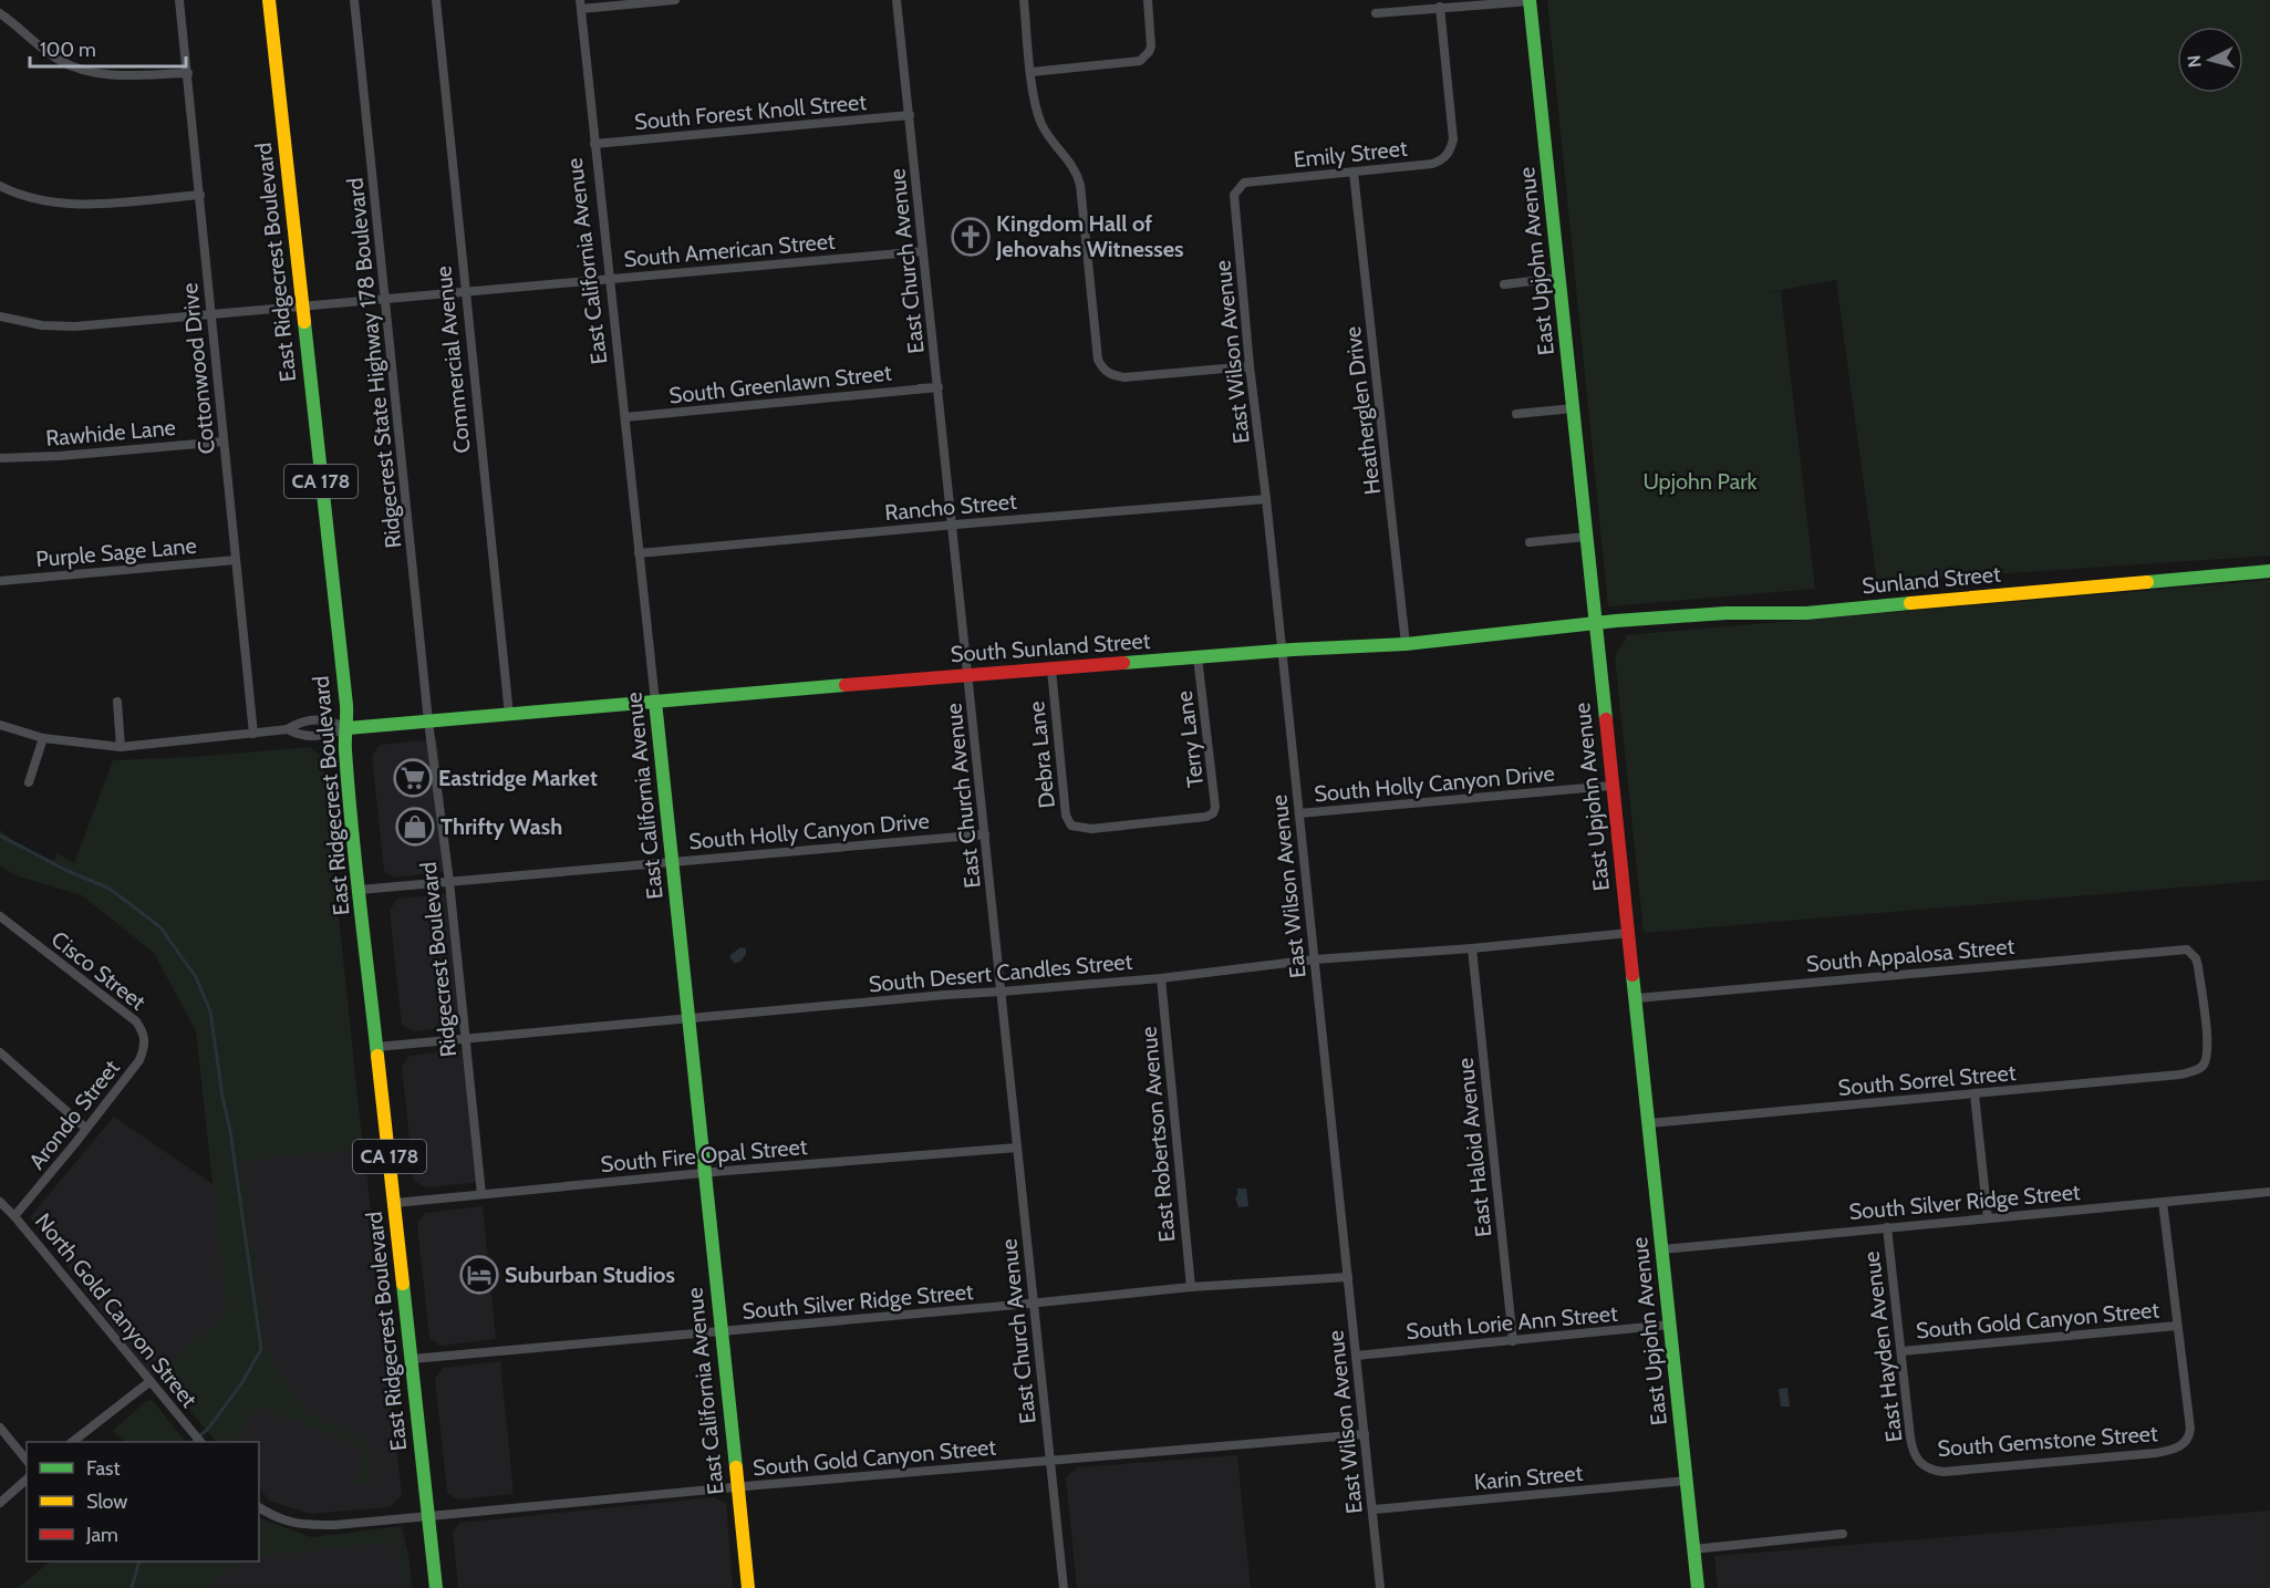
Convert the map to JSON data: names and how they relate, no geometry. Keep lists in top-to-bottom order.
{
  "streets": {
    "street": [
      "South Forest Knoll Street",
      "Emily Street",
      "South American Street",
      "East California Avenue",
      "East Church Avenue",
      "East Upjohn Avenue",
      "East Ridgecrest Boulevard",
      "East Wilson Avenue",
      "Commercial Avenue",
      "Ridgecrest State Highway 178 Boulevard",
      "Cottonwood Drive",
      "South Greenlawn Street",
      "Heatherglen Drive",
      "Rawhide Lane",
      "CA 178",
      "Rancho Street",
      "Purple Sage Lane",
      "Sunland Street",
      "South Sunland Street",
      "Terry Lane",
      "Debra Lane",
      "South Holly Canyon Drive",
      "South Appalosa Street",
      "Ridgecrest Boulevard",
      "Cisco Street",
      "South Desert Candles Street",
      "South Sorrel Street",
      "Arondo Street",
      "East Robertson Avenue",
      "East Haloid Avenue",
      "South Fire Opal Street",
      "South Silver Ridge Street",
      "North Gold Canyon Street",
      "South Gold Canyon Street",
      "South Lorie Ann Street",
      "East Hayden Avenue",
      "South Gemstone Street",
      "Karin Street"
    ]
  },
  "crossings": [
    ["South Forest Knoll Street", "East California Avenue"],
    ["South Forest Knoll Street", "East Church Avenue"],
    ["Emily Street", "East Wilson Avenue"],
    ["Emily Street", "Heatherglen Drive"],
    ["South American Street", "East California Avenue"],
    ["South American Street", "East Church Avenue"],
    ["South American Street", "East Ridgecrest Boulevard"],
    ["South American Street", "Commercial Avenue"],
    ["South American Street", "Ridgecrest State Highway 178 Boulevard"],
    ["South American Street", "Cottonwood Drive"],
    ["East California Avenue", "South Greenlawn Street"],
    ["East California Avenue", "Rancho Street"],
    ["East California Avenue", "South Sunland Street"],
    ["East California Avenue", "South Holly Canyon Drive"],
    ["East California Avenue", "South Desert Candles Street"],
    ["East California Avenue", "South Fire Opal Street"],
    ["East California Avenue", "South Silver Ridge Street"],
    ["East California Avenue", "South Gold Canyon Street"],
    ["East Church Avenue", "South Greenlawn Street"],
    ["East Church Avenue", "Rancho Street"],
    ["East Church Avenue", "South Sunland Street"],
    ["East Church Avenue", "South Holly Canyon Drive"],
    ["East Church Avenue", "South Desert Candles Street"],
    ["East Church Avenue", "South Fire Opal Street"],
    ["East Church Avenue", "South Silver Ridge Street"],
    ["East Church Avenue", "South Gold Canyon Street"],
    ["East Upjohn Avenue", "Sunland Street"],
    ["East Upjohn Avenue", "South Sunland Street"],
    ["East Upjohn Avenue", "South Holly Canyon Drive"],
    ["East Upjohn Avenue", "South Appalosa Street"],
    ["East Upjohn Avenue", "South Desert Candles Street"],
    ["East Upjohn Avenue", "South Sorrel Street"],
    ["East Upjohn Avenue", "South Silver Ridge Street"],
    ["East Upjohn Avenue", "South Lorie Ann Street"],
    ["East Upjohn Avenue", "Karin Street"],
    ["East Ridgecrest Boulevard", "South Holly Canyon Drive"],
    ["East Ridgecrest Boulevard", "South Desert Candles Street"],
    ["East Ridgecrest Boulevard", "South Fire Opal Street"],
    ["East Ridgecrest Boulevard", "South Silver Ridge Street"],
    ["East Ridgecrest Boulevard", "South Gold Canyon Street"],
    ["East Wilson Avenue", "Rancho Street"],
    ["East Wilson Avenue", "South Sunland Street"],
    ["East Wilson Avenue", "South Holly Canyon Drive"],
    ["East Wilson Avenue", "South Desert Candles Street"],
    ["East Wilson Avenue", "South Silver Ridge Street"],
    ["East Wilson Avenue", "South Gold Canyon Street"],
    ["East Wilson Avenue", "South Lorie Ann Street"],
    ["East Wilson Avenue", "Karin Street"],
    ["Commercial Avenue", "South Sunland Street"],
    ["Ridgecrest State Highway 178 Boulevard", "Ridgecrest Boulevard"],
    ["Cottonwood Drive", "Rawhide Lane"],
    ["Cottonwood Drive", "Purple Sage Lane"],
    ["Heatherglen Drive", "South Sunland Street"],
    ["Sunland Street", "South Sunland Street"],
    ["South Sunland Street", "Terry Lane"],
    ["South Sunland Street", "Debra Lane"],
    ["Terry Lane", "Debra Lane"],
    ["South Holly Canyon Drive", "Ridgecrest Boulevard"],
    ["South Appalosa Street", "South Sorrel Street"],
    ["Ridgecrest Boulevard", "South Desert Candles Street"],
    ["Ridgecrest Boulevard", "South Fire Opal Street"],
    ["Cisco Street", "Arondo Street"],
    ["South Desert Candles Street", "East Robertson Avenue"],
    ["South Desert Candles Street", "East Haloid Avenue"],
    ["Arondo Street", "North Gold Canyon Street"],
    ["East Robertson Avenue", "South Silver Ridge Street"],
    ["East Haloid Avenue", "South Lorie Ann Street"],
    ["South Silver Ridge Street", "East Hayden Avenue"],
    ["South Gold Canyon Street", "East Hayden Avenue"],
    ["South Gold Canyon Street", "South Gemstone Street"],
    ["East Hayden Avenue", "South Gemstone Street"]
  ],
  "parks": ["Upjohn Park"],
  "places": {
    "church": ["Kingdom Hall of Jehovahs Witnesses"],
    "supermarket": ["Eastridge Market"],
    "shop": ["Thrifty Wash"],
    "hotel": ["Suburban Studios"]
  },
  "legend": ["Fast", "Slow", "Jam"],
  "scale_bar": "100 m",
  "north": "left"
}
